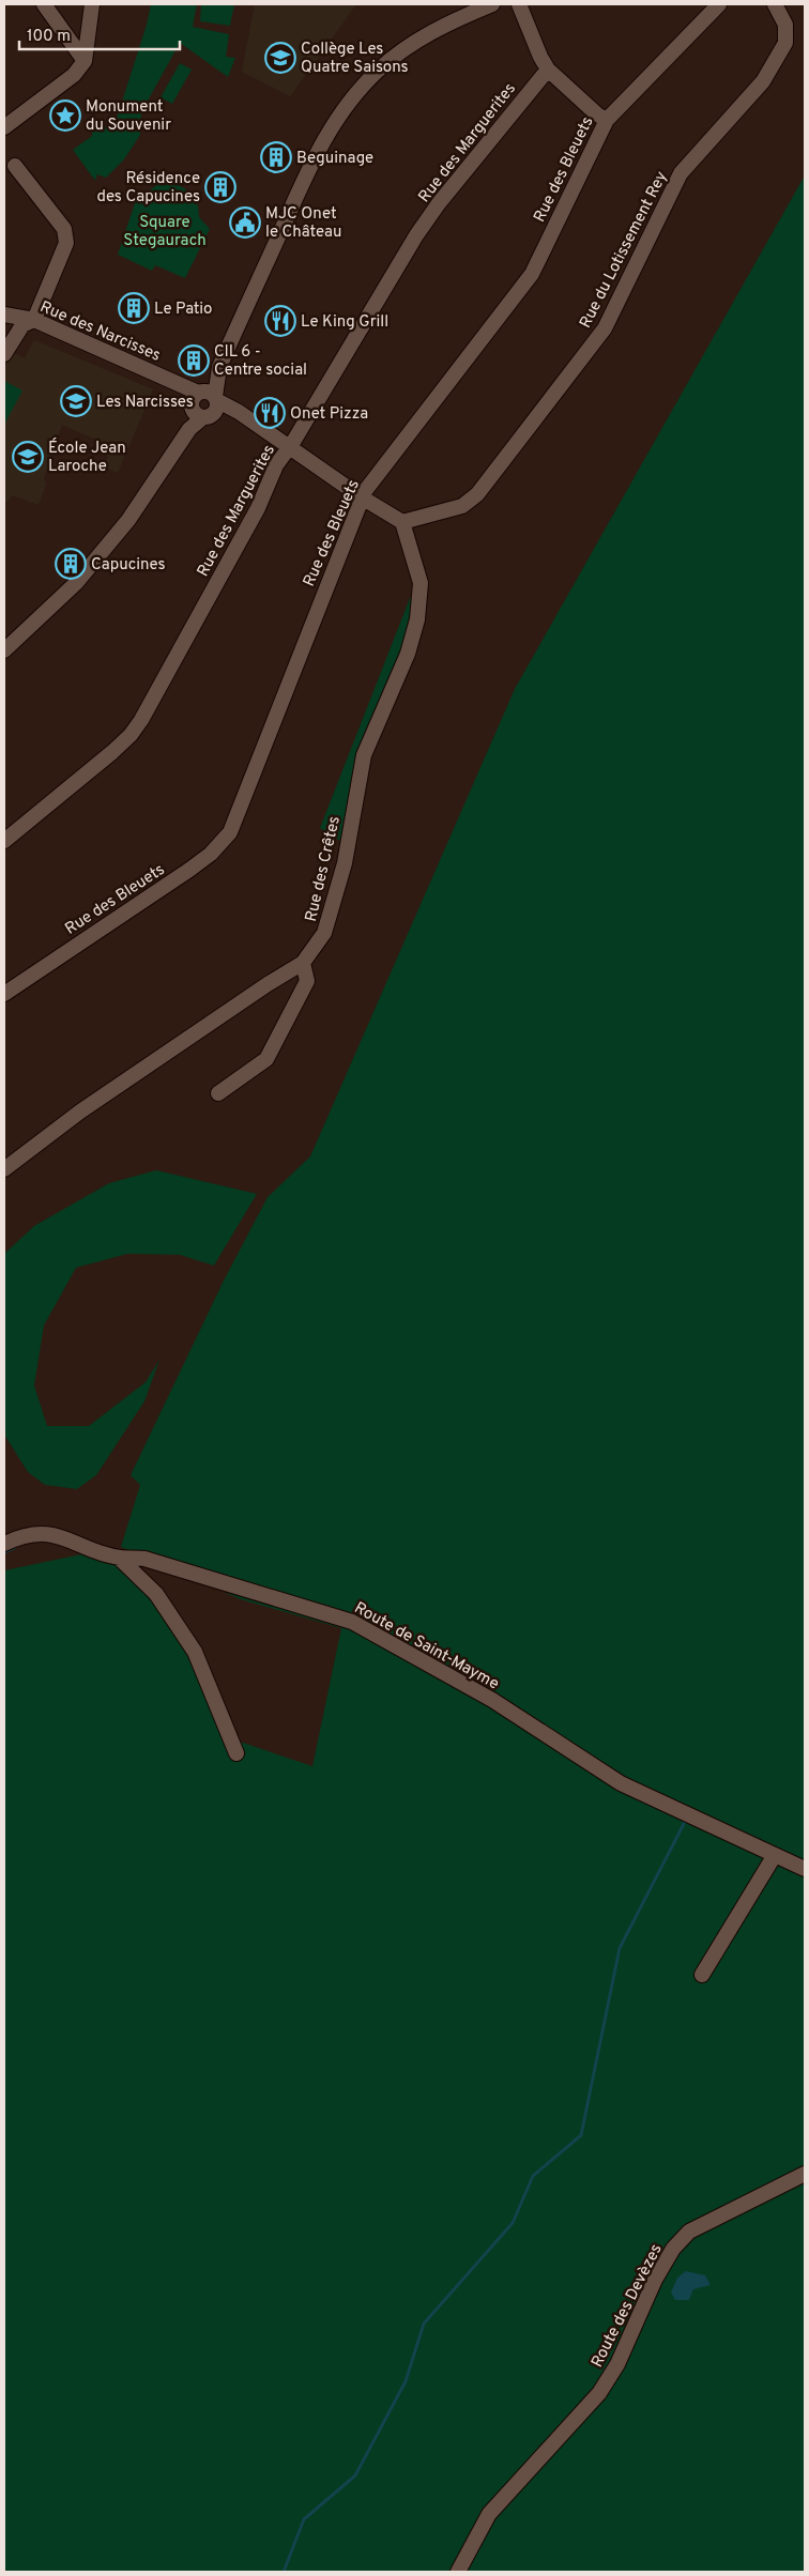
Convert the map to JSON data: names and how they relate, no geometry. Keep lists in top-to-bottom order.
{
  "streets": {
    "street": [
      "Rue des Marguerites",
      "Rue des Bleuets",
      "Rue du Lotissement Rey",
      "Rue des Narcisses",
      "Rue des Crêtes",
      "Route de Saint-Mayme",
      "Route des Devèzes"
    ]
  },
  "crossings": [
    ["Rue des Marguerites", "Rue des Narcisses"],
    ["Rue des Bleuets", "Rue des Narcisses"],
    ["Rue du Lotissement Rey", "Rue des Narcisses"],
    ["Rue du Lotissement Rey", "Rue des Crêtes"],
    ["Rue des Narcisses", "Rue des Crêtes"]
  ],
  "parks": ["Square Stegaurach"],
  "places": {
    "school or university": ["Collège Les Quatre Saisons", "Les Narcisses", "École Jean Laroche"],
    "place": ["Monument du Souvenir"],
    "building": [
      "Beguinage",
      "Résidence des Capucines",
      "Le Patio",
      "CIL 6 - Centre social",
      "Capucines"
    ],
    "public building": ["MJC Onet le Château"],
    "restaurant": ["Le King Grill", "Onet Pizza"]
  },
  "scale_bar": "100 m"
}
